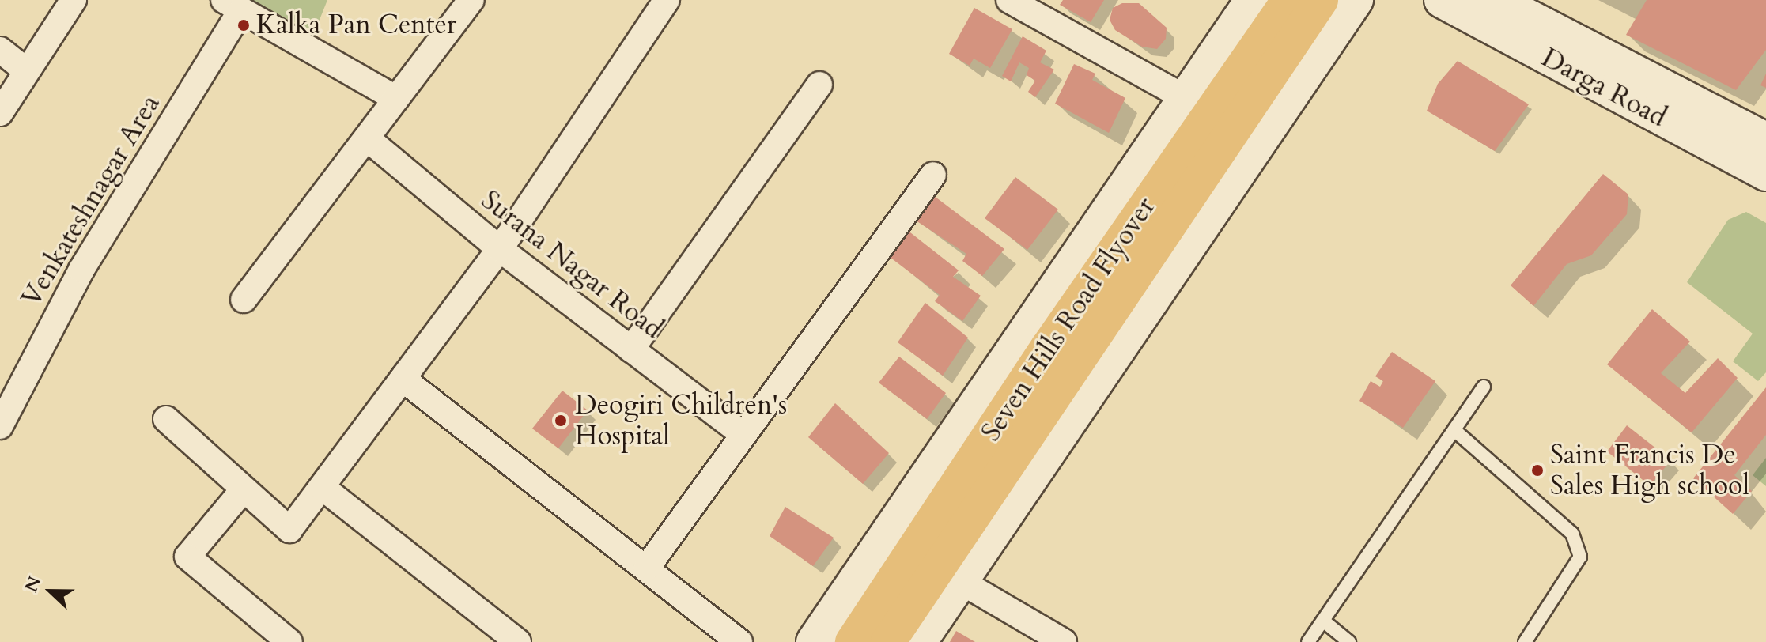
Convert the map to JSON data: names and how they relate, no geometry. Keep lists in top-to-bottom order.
{
  "streets": {
    "highway": ["Seven Hills Road Flyover"],
    "street": ["Darga Road", "Venkateshnagar Area", "Surana Nagar Road"]
  },
  "places": ["Kalka Pan Center", "Deogiri Children's Hospital", "Saint Francis De Sales High school"],
  "north": "left"
}
